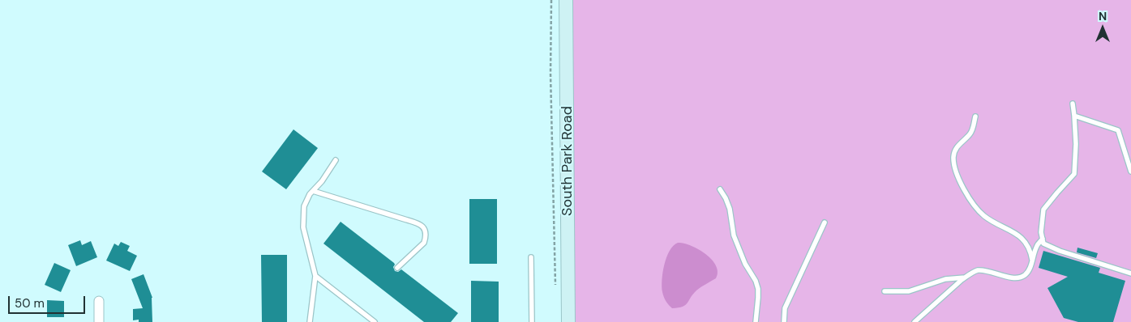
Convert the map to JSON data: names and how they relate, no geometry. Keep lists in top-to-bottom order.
{
  "streets": {
    "street": ["South Park Road"]
  },
  "scale_bar": "50 m",
  "north": "top"
}
